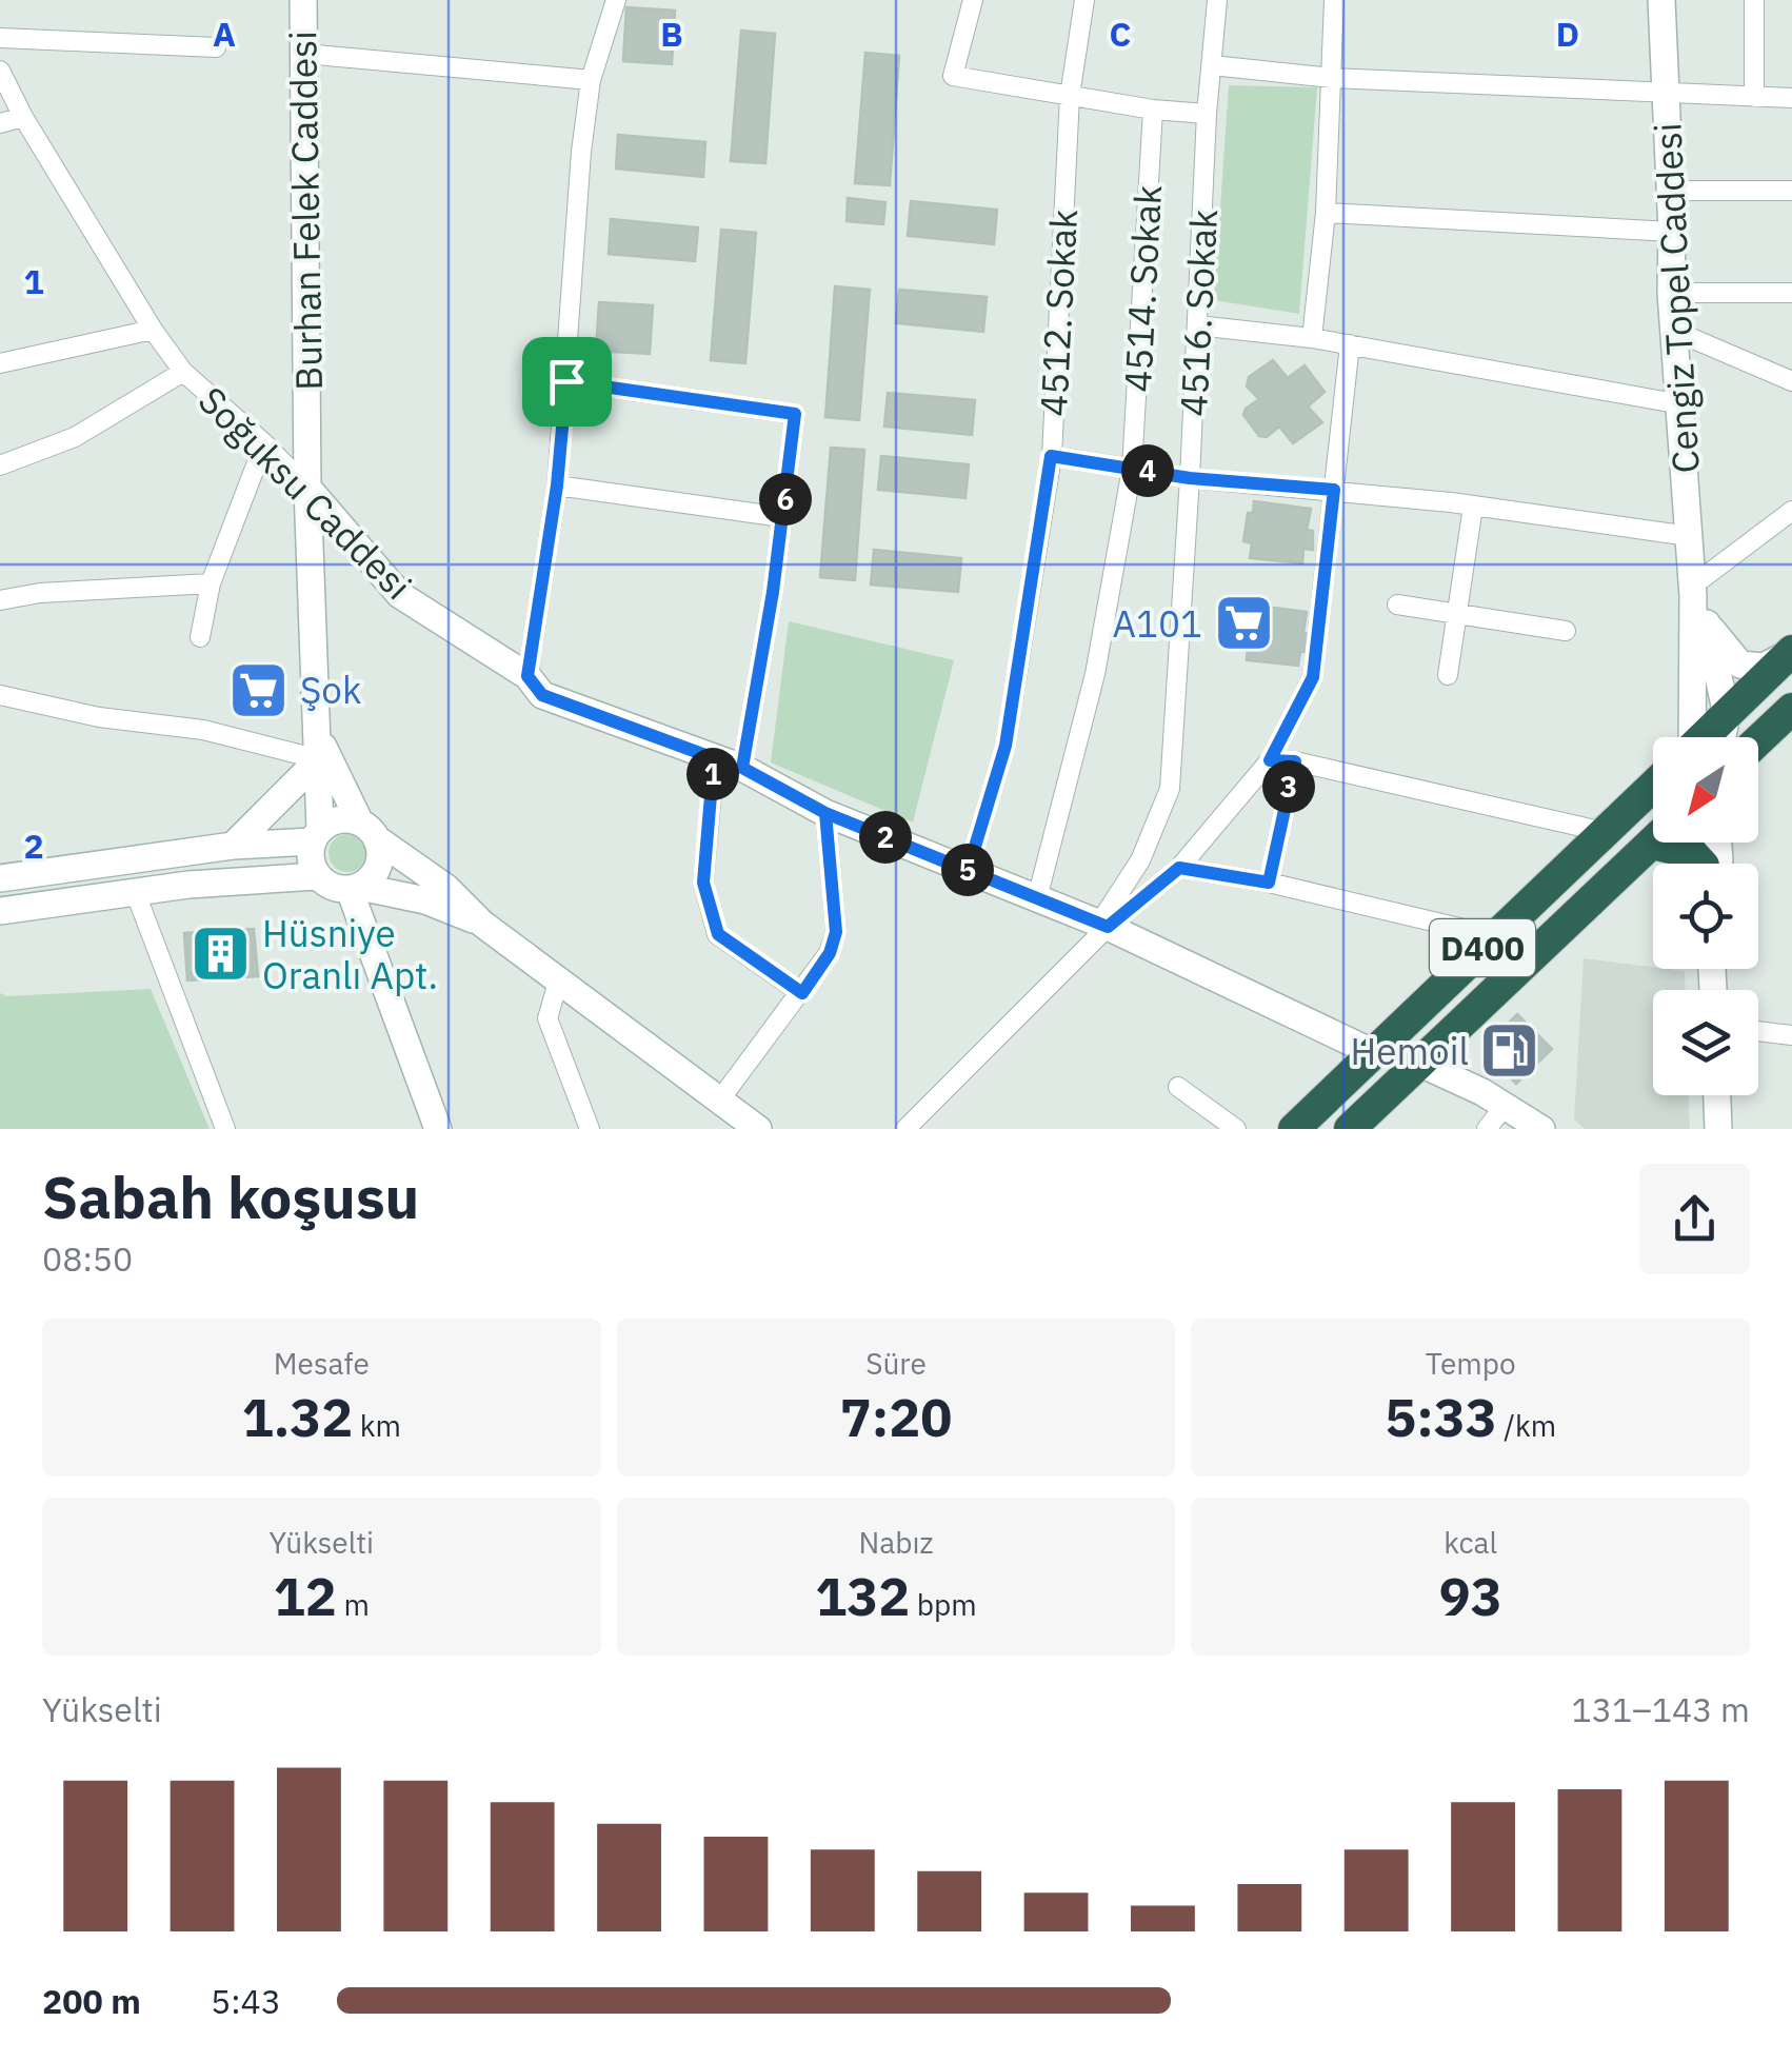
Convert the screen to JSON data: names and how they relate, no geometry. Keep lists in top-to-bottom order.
{
  "streets": {
    "highway": ["D400"],
    "street": [
      "Burhan Felek Caddesi",
      "4514. Sokak",
      "Cengiz Topel Caddesi",
      "4512. Sokak",
      "4516. Sokak",
      "Soğuksu Caddesi"
    ]
  },
  "crossings": [
    ["Burhan Felek Caddesi", "Soğuksu Caddesi"],
    ["4514. Sokak", "Soğuksu Caddesi"],
    ["Cengiz Topel Caddesi", "D400"],
    ["4512. Sokak", "Soğuksu Caddesi"],
    ["4516. Sokak", "Soğuksu Caddesi"],
    ["Soğuksu Caddesi", "D400"]
  ],
  "places": {
    "supermarket": ["A101", "Şok"],
    "building": ["Hüsniye Oranlı Apt."],
    "fuel station": ["Hemoil"]
  },
  "north": "bottom left",
  "page": {
    "pins": [
      "4",
      "6",
      "1",
      "3",
      "2",
      "5"
    ],
    "heading": ["Sabah koşusu", "08:50"],
    "stats": [
      ["Mesafe", "1.32 km"],
      ["Süre", "7:20"],
      ["Tempo", "5:33 /km"],
      ["Yükselti", "12 m"],
      ["Nabız", "132 bpm"],
      ["kcal", "93"]
    ],
    "chart": ["Yükselti", "131–143 m"],
    "list": [
      {
        "name": "200 m",
        "note": "5:43"
      }
    ]
  },
  "grid": {
    "columns": [
      "A",
      "B",
      "C",
      "D"
    ],
    "rows": ["1", "2"]
  }
}
